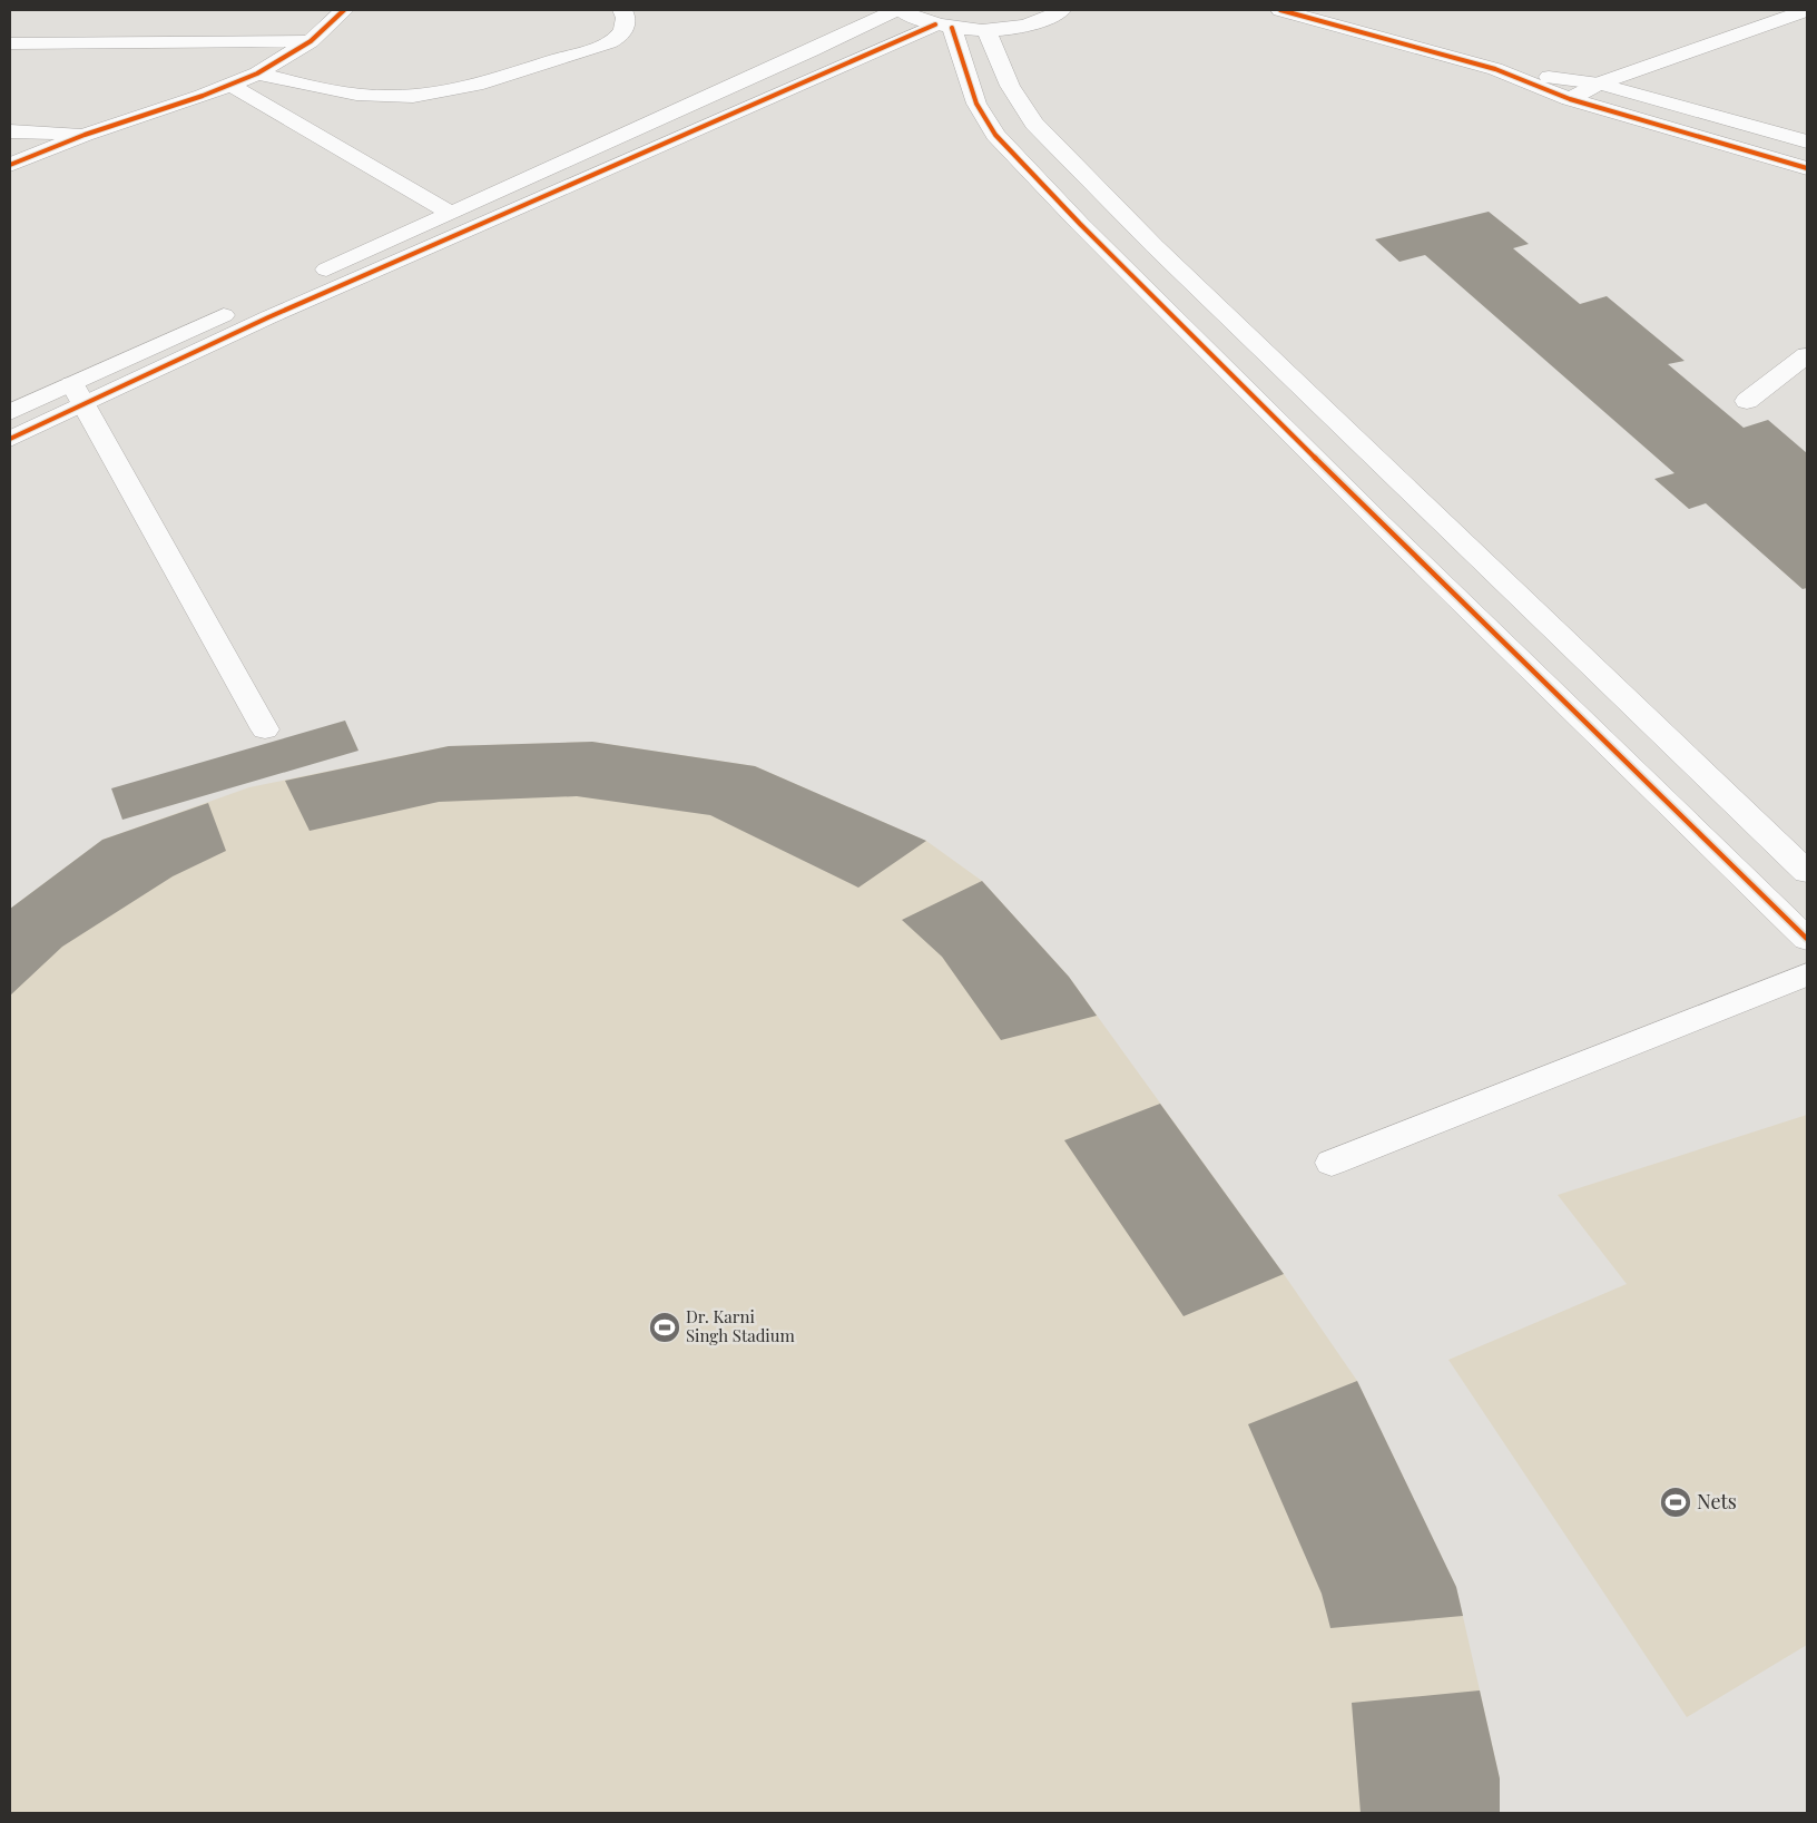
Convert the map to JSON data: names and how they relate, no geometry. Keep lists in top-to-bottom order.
{
  "places": {
    "sports": ["Dr. Karni Singh Stadium", "Nets"]
  }
}
